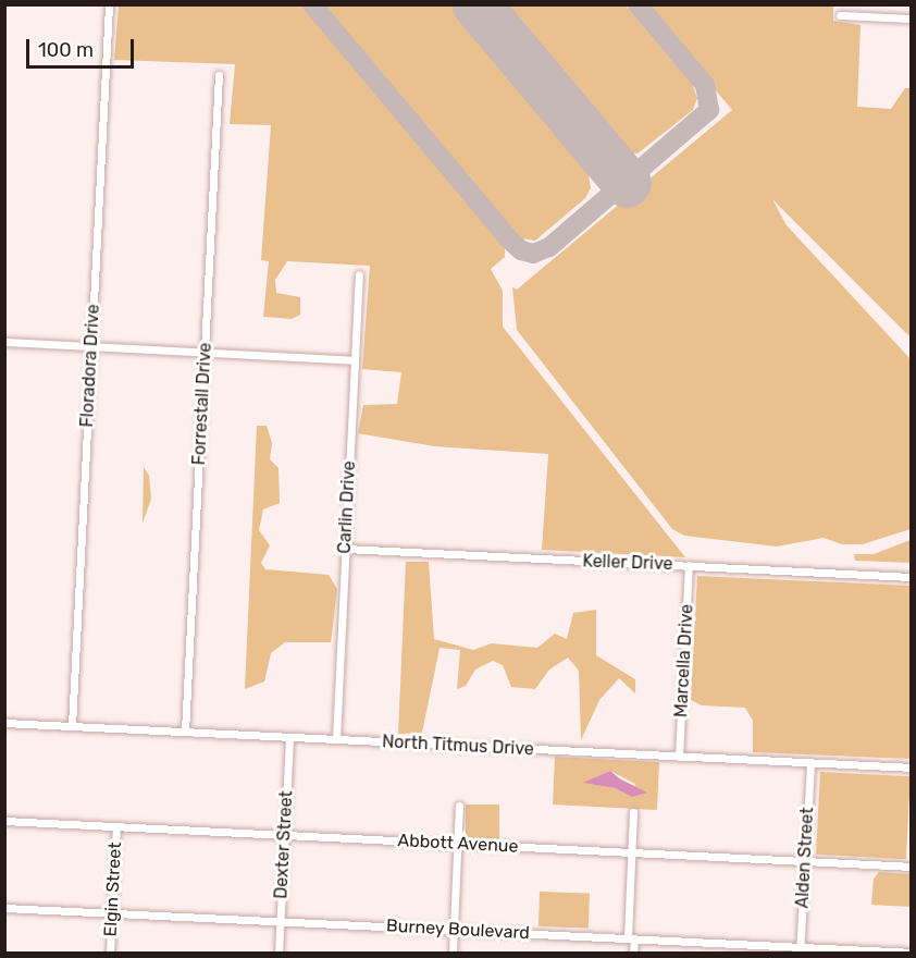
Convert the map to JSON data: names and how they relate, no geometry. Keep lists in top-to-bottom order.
{
  "streets": {
    "street": [
      "Floradora Drive",
      "Forrestall Drive",
      "Carlin Drive",
      "Keller Drive",
      "Marcella Drive",
      "North Titmus Drive",
      "Abbott Avenue",
      "Dexter Street",
      "Alden Street",
      "Elgin Street",
      "Burney Boulevard"
    ]
  },
  "crossings": [
    ["Floradora Drive", "North Titmus Drive"],
    ["Forrestall Drive", "North Titmus Drive"],
    ["Carlin Drive", "Keller Drive"],
    ["Carlin Drive", "North Titmus Drive"],
    ["Keller Drive", "Marcella Drive"],
    ["Marcella Drive", "North Titmus Drive"],
    ["North Titmus Drive", "Dexter Street"],
    ["North Titmus Drive", "Alden Street"],
    ["Abbott Avenue", "Dexter Street"],
    ["Abbott Avenue", "Alden Street"],
    ["Abbott Avenue", "Elgin Street"],
    ["Dexter Street", "Burney Boulevard"],
    ["Alden Street", "Burney Boulevard"],
    ["Elgin Street", "Burney Boulevard"]
  ],
  "scale_bar": "100 m"
}
